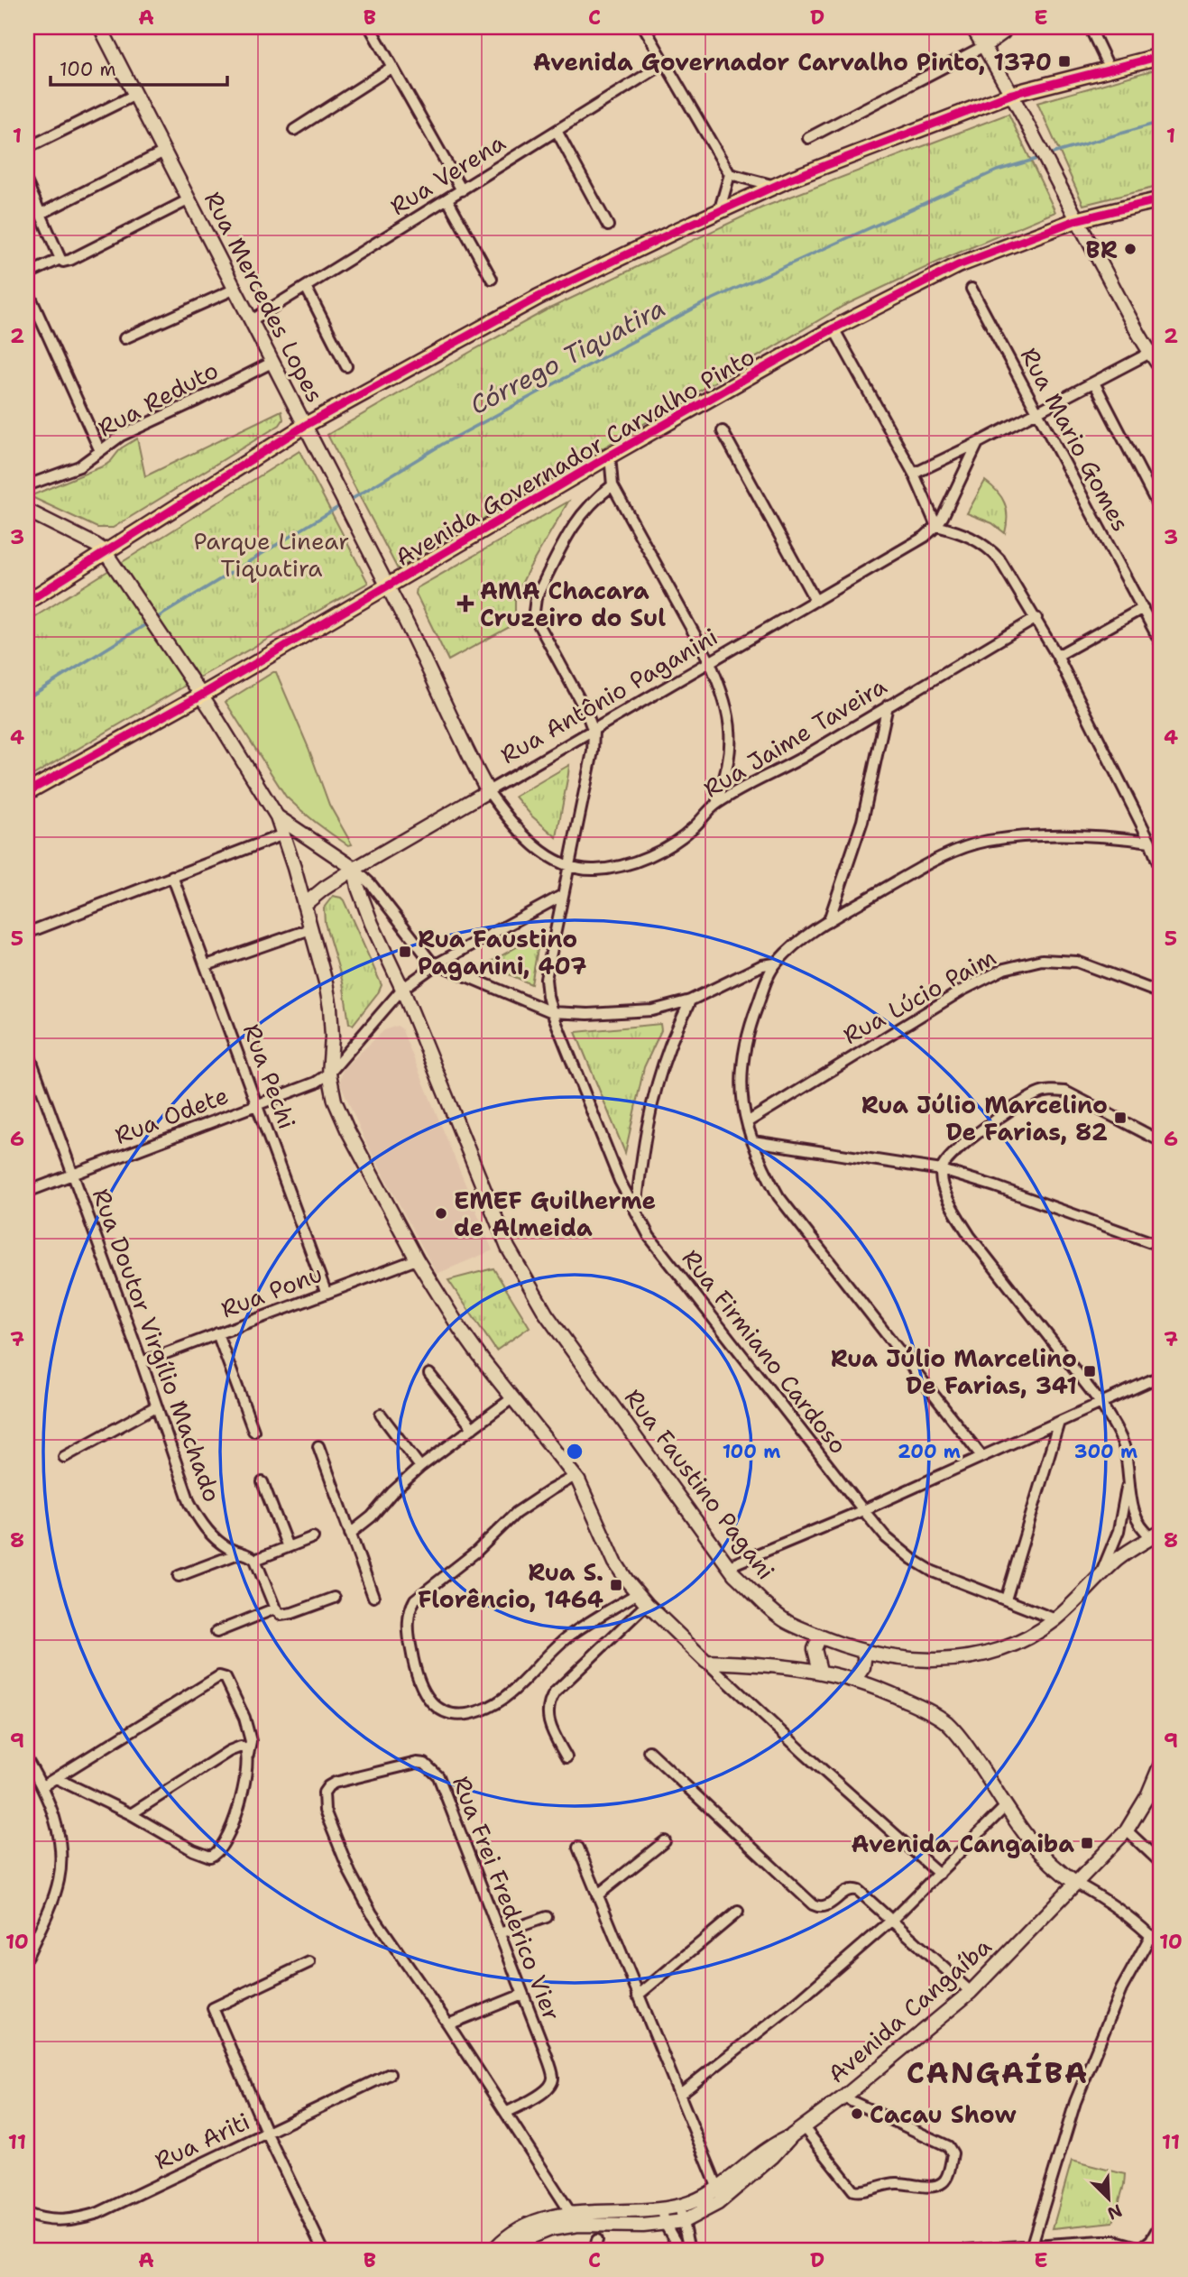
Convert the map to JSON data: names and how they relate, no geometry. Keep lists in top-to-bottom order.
{
  "streets": {
    "main road": ["Avenida Governador Carvalho Pinto"],
    "street": [
      "Rua Verena",
      "Rua Mercedes Lopes",
      "Rua Reduto",
      "Rua Mario Gomes",
      "Rua Antônio Paganini",
      "Rua Jaime Taveira",
      "Rua Lúcio Paim",
      "Rua Pechi",
      "Rua Odete",
      "Rua Ponu",
      "Rua Doutor Virgílio Machado",
      "Rua Firmiano Cardoso",
      "Rua Faustino Pagani",
      "Rua Frei Frederico Vier",
      "Avenida Cangaíba",
      "Rua Ariti"
    ]
  },
  "crossings": [
    ["Rua Verena", "Rua Mercedes Lopes"],
    ["Rua Mercedes Lopes", "Rua Reduto"],
    ["Rua Mercedes Lopes", "Avenida Governador Carvalho Pinto"],
    ["Rua Mercedes Lopes", "Rua Antônio Paganini"],
    ["Rua Antônio Paganini", "Rua Firmiano Cardoso"],
    ["Rua Antônio Paganini", "Rua Faustino Pagani"],
    ["Rua Jaime Taveira", "Rua Firmiano Cardoso"],
    ["Rua Pechi", "Rua Odete"],
    ["Rua Pechi", "Rua Ponu"],
    ["Rua Odete", "Rua Doutor Virgílio Machado"],
    ["Rua Ponu", "Rua Doutor Virgílio Machado"],
    ["Rua Firmiano Cardoso", "Rua Faustino Pagani"]
  ],
  "districts": ["CANGAÍBA"],
  "water": ["Córrego Tiquatira"],
  "parks": ["Parque Linear Tiquatira"],
  "places": {
    "transit": [
      "Avenida Governador Carvalho Pinto, 1370",
      "Rua Faustino Paganini, 407",
      "Rua Júlio Marcelino De Farias, 82",
      "Rua Júlio Marcelino De Farias, 341",
      "Rua S. Florêncio, 1464",
      "Avenida Cangaiba"
    ],
    "other": ["BR", "EMEF Guilherme de Almeida", "Cacau Show"],
    "health": ["AMA Chacara Cruzeiro do Sul"]
  },
  "scale_bar": "100 m",
  "north": "bottom right",
  "grid": {
    "columns": [
      "A",
      "B",
      "C",
      "D",
      "E"
    ],
    "rows": [
      "1",
      "2",
      "3",
      "4",
      "5",
      "6",
      "7",
      "8",
      "9",
      "10",
      "11"
    ]
  },
  "rings": ["100 m", "200 m", "300 m"]
}
